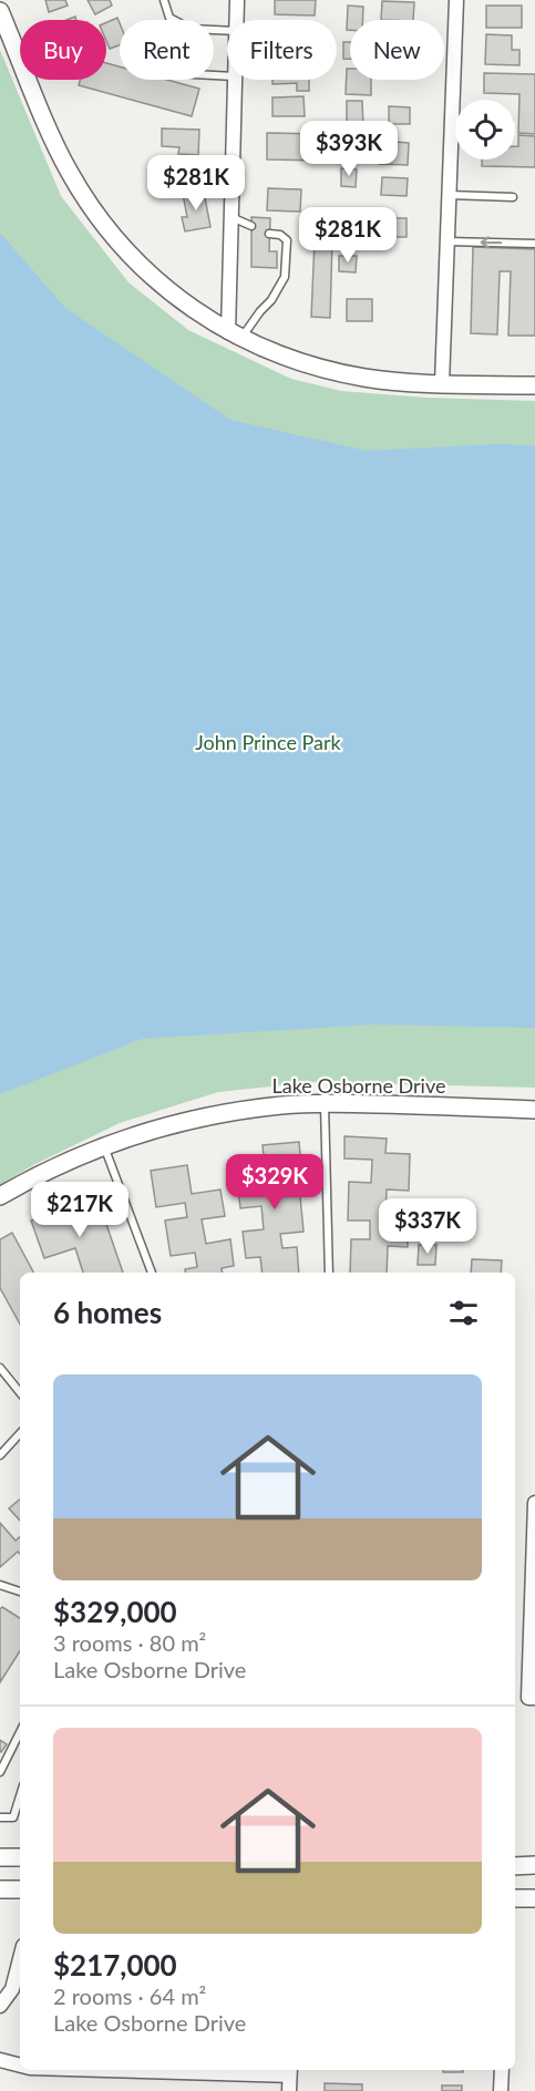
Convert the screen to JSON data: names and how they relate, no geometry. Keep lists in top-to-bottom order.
{
  "streets": {
    "street": ["Lake Osborne Drive"]
  },
  "parks": ["John Prince Park"],
  "page": {
    "chip": [
      "Buy",
      "Rent",
      "Filters",
      "New"
    ],
    "price": [
      "$393K",
      "$281K",
      "$281K",
      "$329K",
      "$217K",
      "$337K"
    ],
    "heading": "6 homes",
    "list": [
      {
        "name": "$329,000",
        "note": "3 rooms · 80 m² · Lake Osborne Drive"
      },
      {
        "name": "$217,000",
        "note": "2 rooms · 64 m² · Lake Osborne Drive"
      }
    ]
  }
}
